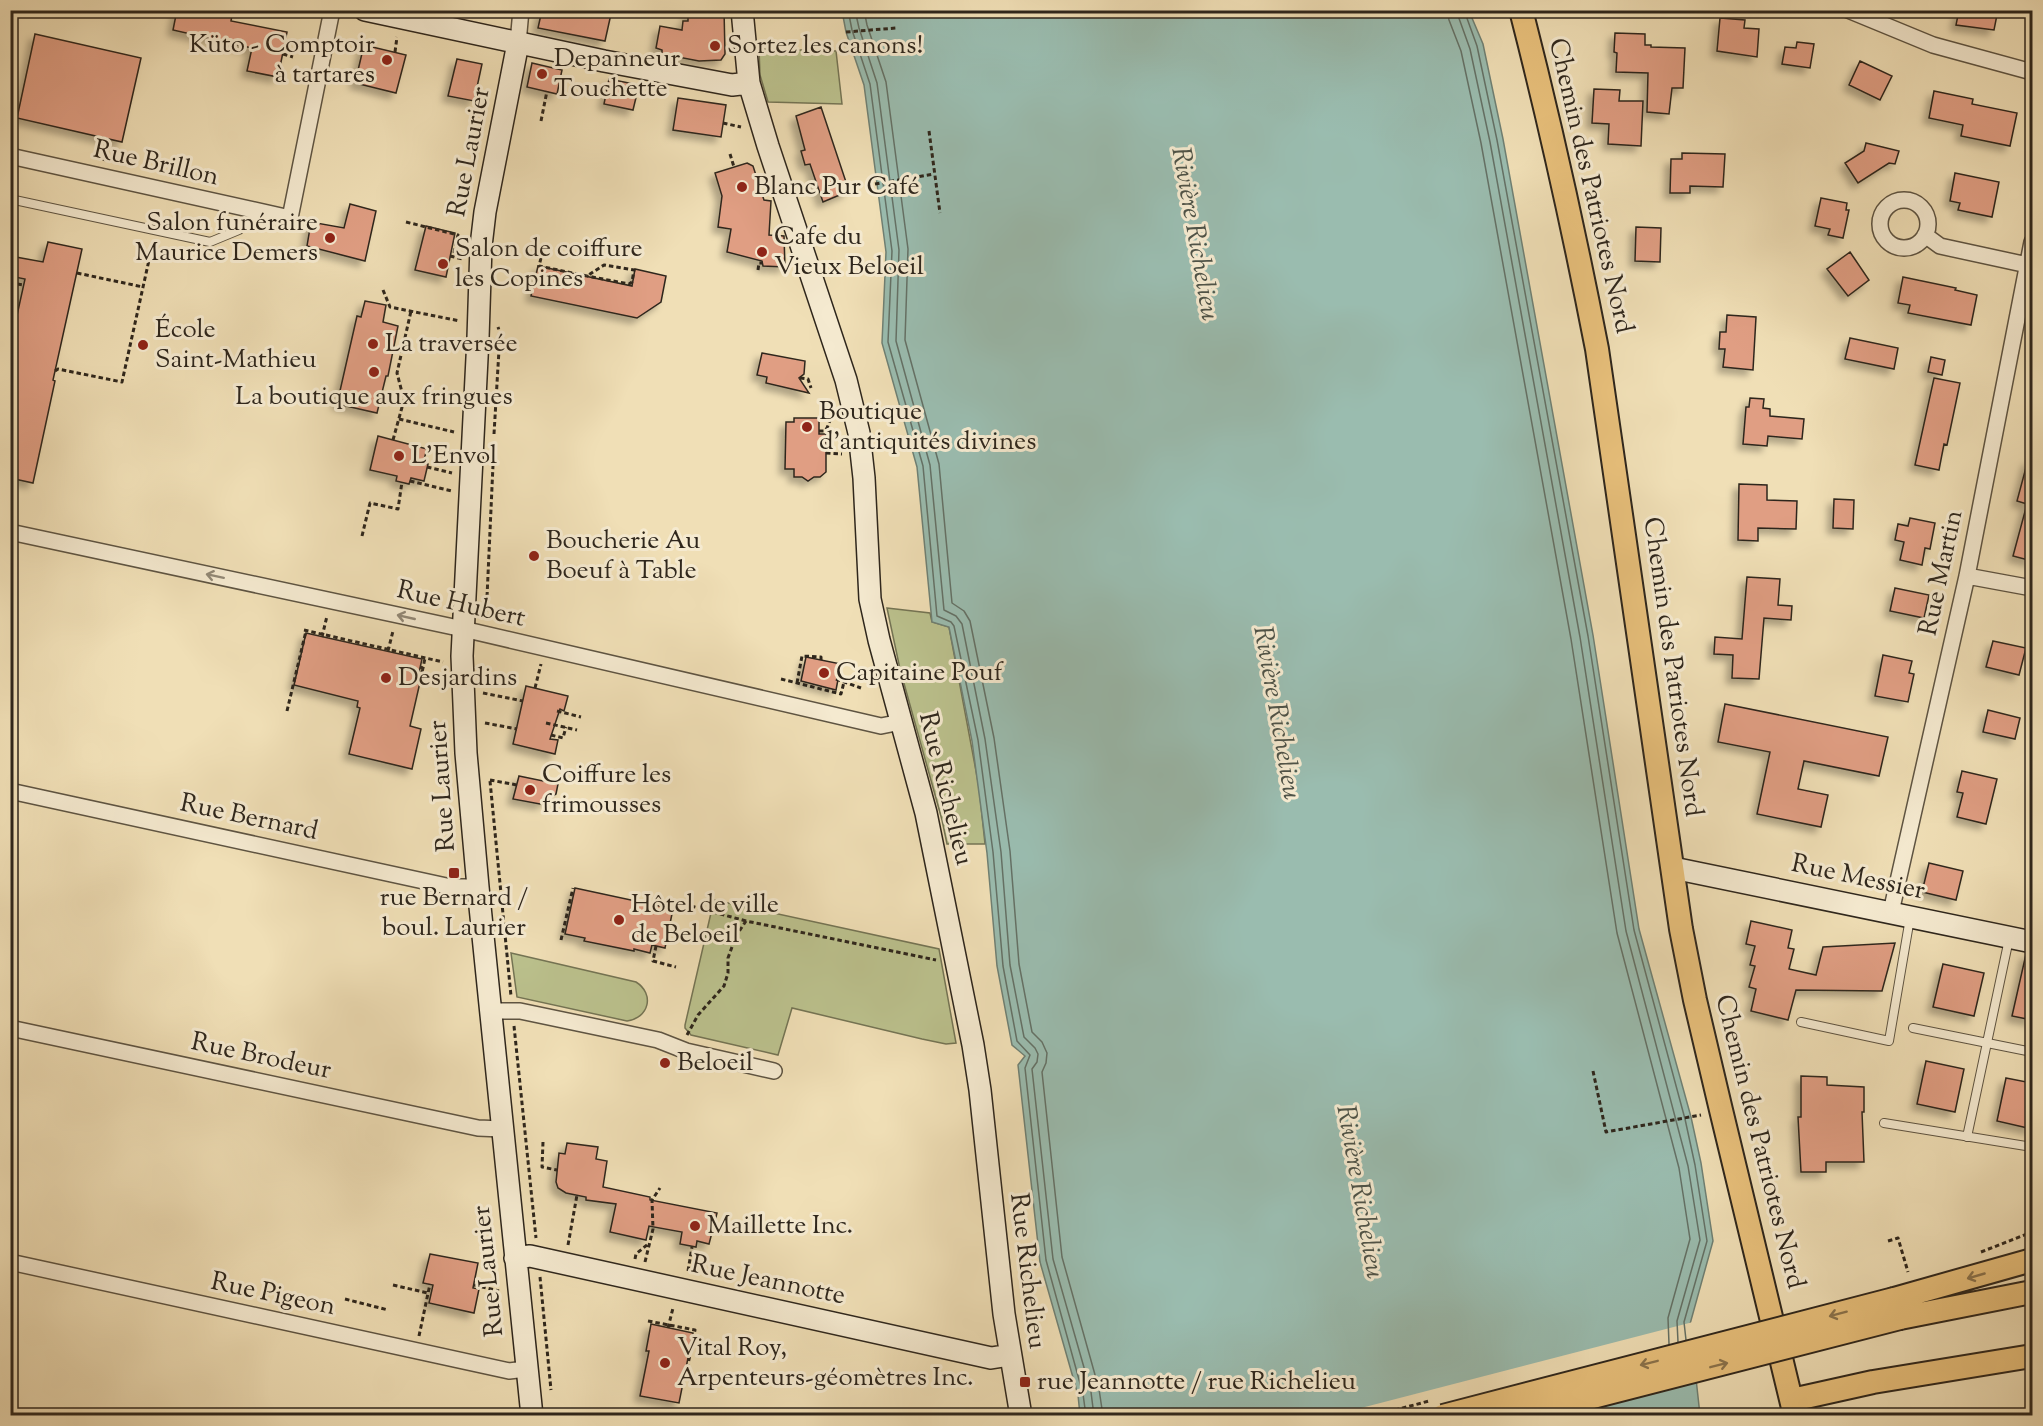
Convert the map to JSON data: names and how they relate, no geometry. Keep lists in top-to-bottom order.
{
  "streets": {
    "main road": ["Chemin des Patriotes Nord"],
    "street": [
      "Rue Laurier",
      "Rue Brillon",
      "Rue Martin",
      "Rue Hubert",
      "Rue Richelieu",
      "Rue Bernard",
      "Rue Messier",
      "Rue Brodeur",
      "Rue Jeannotte",
      "Rue Pigeon"
    ]
  },
  "crossings": [
    ["Rue Laurier", "Rue Hubert"],
    ["Rue Laurier", "Rue Bernard"],
    ["Rue Laurier", "Rue Brodeur"],
    ["Rue Laurier", "Rue Jeannotte"],
    ["Rue Laurier", "Rue Pigeon"],
    ["Chemin des Patriotes Nord", "Rue Messier"],
    ["Rue Martin", "Rue Messier"],
    ["Rue Hubert", "Rue Richelieu"],
    ["Rue Richelieu", "Rue Jeannotte"]
  ],
  "one_way": ["Rue Hubert"],
  "water": ["Rivière Richelieu"],
  "places": {
    "other": [
      "Sortez les canons!",
      "Küto - Comptoir à tartares",
      "Depanneur Touchette",
      "Blanc Pur Café",
      "Salon funéraire Maurice Demers",
      "Cafe du Vieux Beloeil",
      "Salon de coiffure les Copines",
      "La traversée",
      "École Saint-Mathieu",
      "La boutique aux fringues",
      "Boutique d'antiquités divines",
      "L'Envol",
      "Boucherie Au Boeuf à Table",
      "Capitaine Pouf",
      "Desjardins",
      "Coiffure les frimousses",
      "Hôtel de ville de Beloeil",
      "Beloeil",
      "Maillette Inc.",
      "Vital Roy, Arpenteurs-géomètres Inc."
    ],
    "transit": ["rue Bernard / boul. Laurier", "rue Jeannotte / rue Richelieu"]
  }
}
